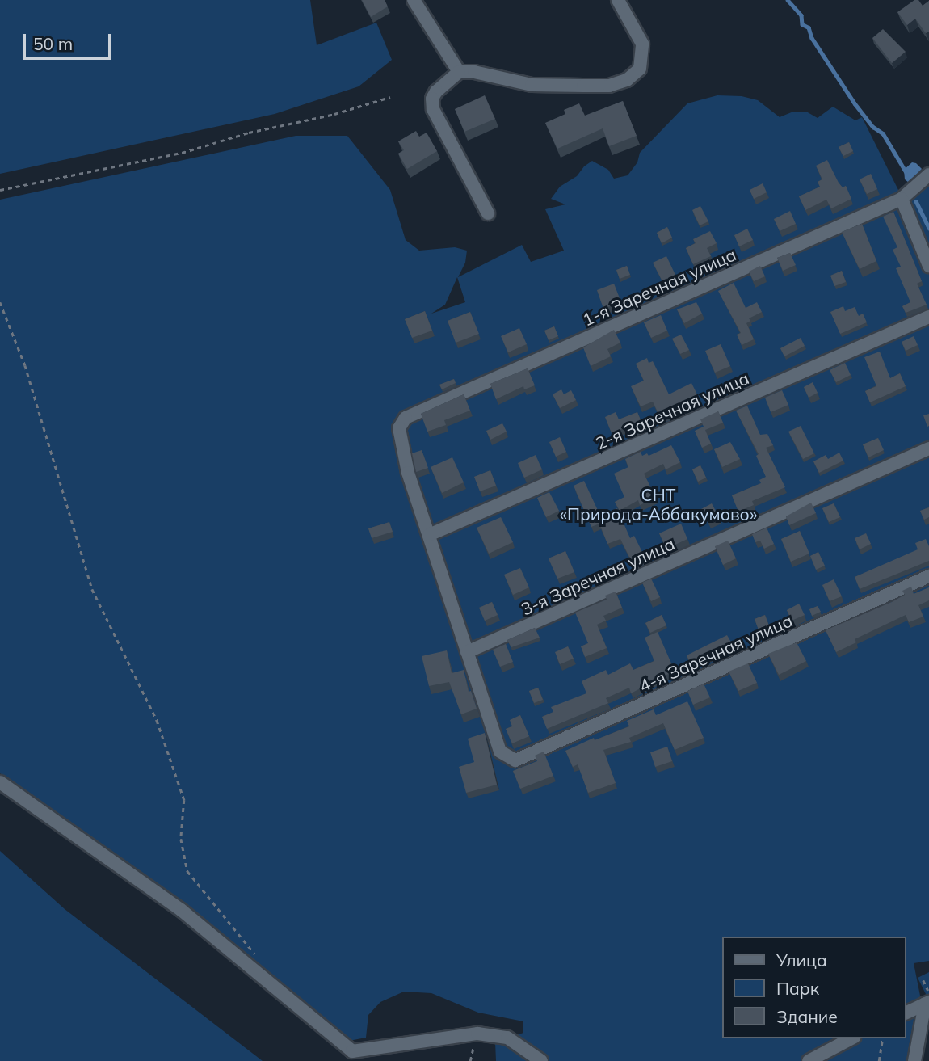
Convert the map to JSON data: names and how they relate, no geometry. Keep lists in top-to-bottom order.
{
  "streets": {
    "street": [
      "1-я Заречная улица",
      "2-я Заречная улица",
      "3-я Заречная улица",
      "4-я Заречная улица"
    ]
  },
  "crossings": [
    ["1-я Заречная улица", "2-я Заречная улица"],
    ["1-я Заречная улица", "3-я Заречная улица"],
    ["1-я Заречная улица", "4-я Заречная улица"]
  ],
  "parks": ["СНТ «Природа-Аббакумово»"],
  "legend": ["Улица", "Парк", "Здание"],
  "scale_bar": "50 m"
}
